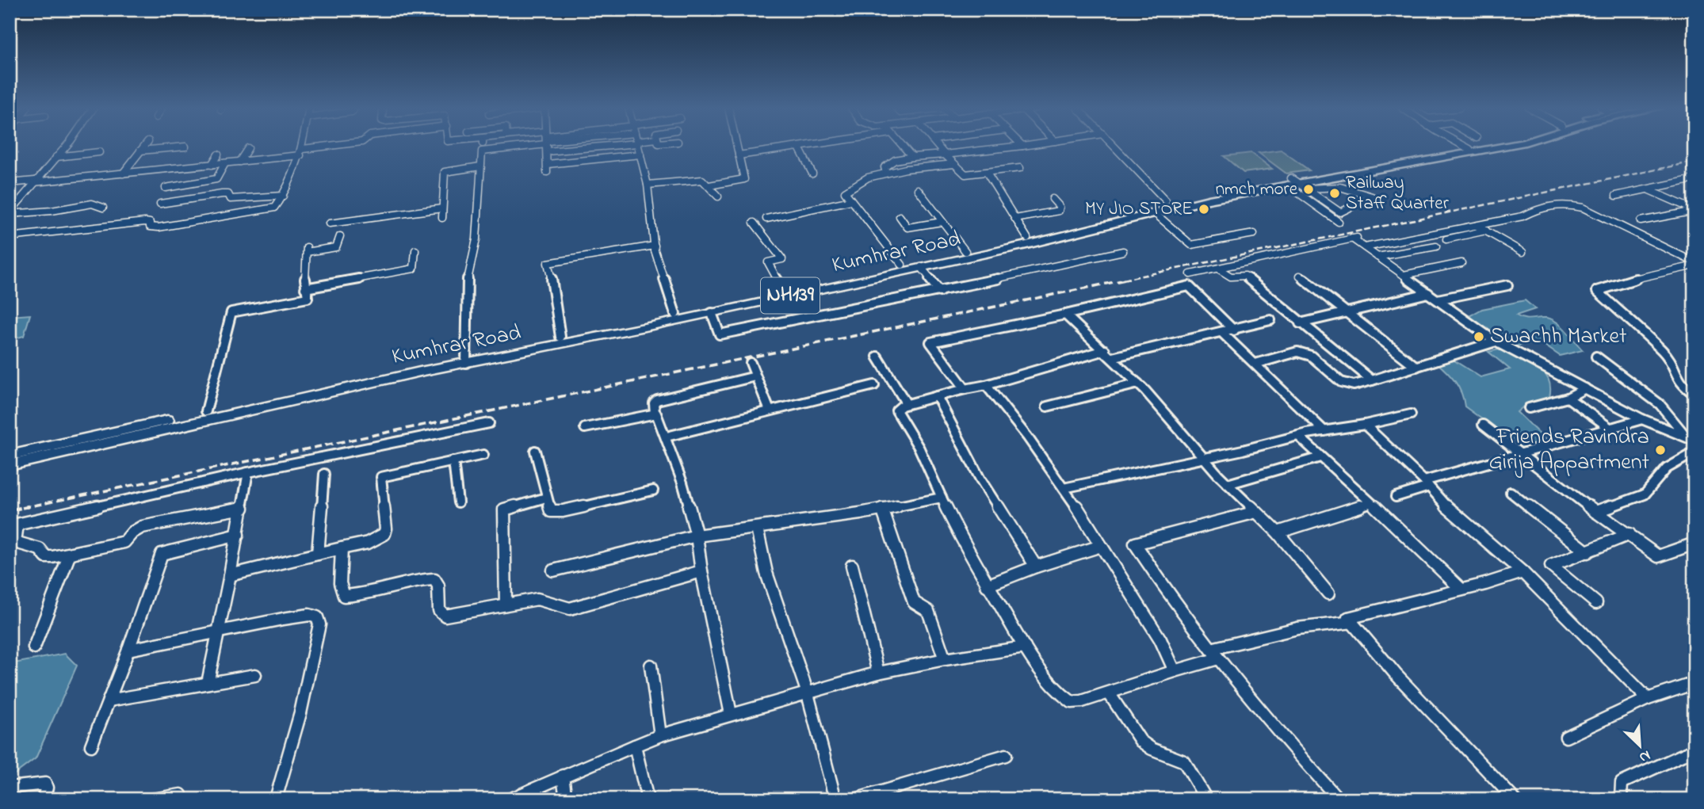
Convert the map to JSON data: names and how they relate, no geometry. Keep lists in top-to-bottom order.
{
  "streets": {
    "highway": ["Kumhrar Road", "NH139"]
  },
  "places": [
    "nmch more",
    "Railway Staff Quarter",
    "MY JIO STORE",
    "Swachh Market",
    "Friends Ravindra Girija Appartment"
  ],
  "north": "bottom right"
}
